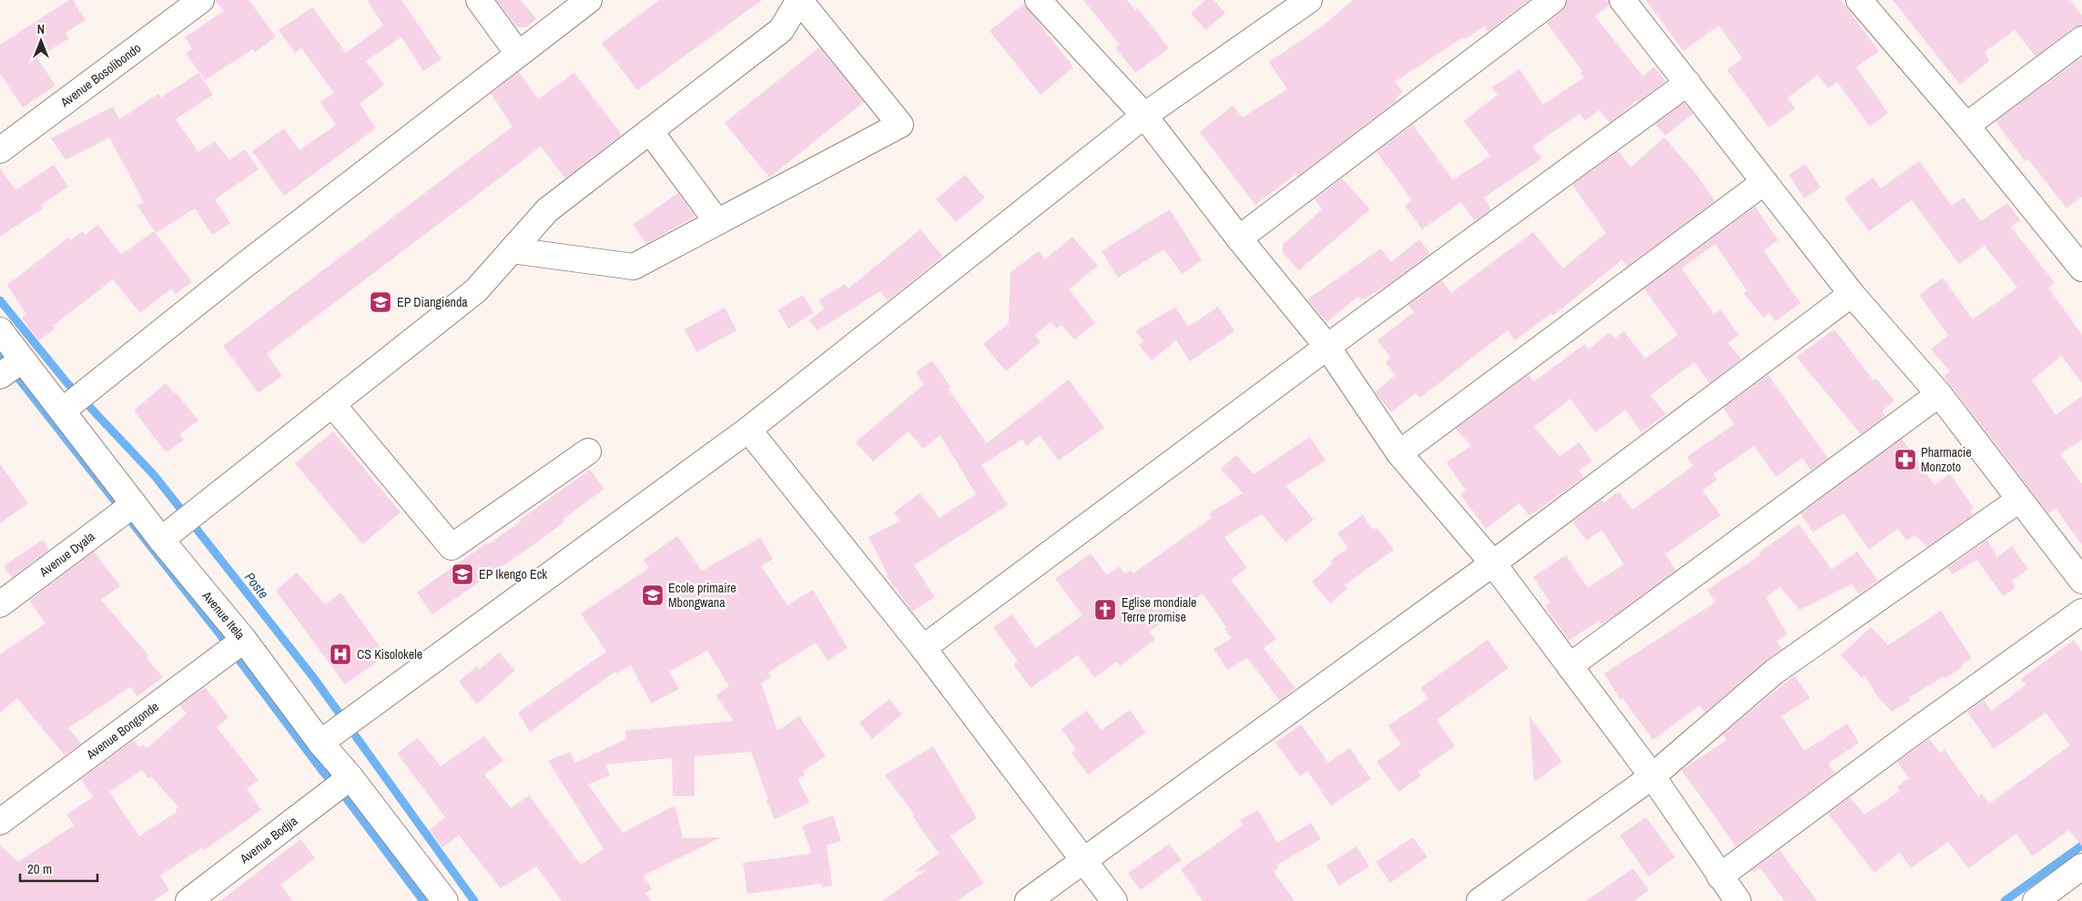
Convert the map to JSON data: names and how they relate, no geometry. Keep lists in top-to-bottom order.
{
  "streets": {
    "street": [
      "Avenue Bosolibondo",
      "Avenue Dyala",
      "Avenue Itela",
      "Avenue Bongonde",
      "Avenue Bodjia"
    ]
  },
  "crossings": [
    ["Avenue Dyala", "Avenue Itela"],
    ["Avenue Itela", "Avenue Bongonde"],
    ["Avenue Itela", "Avenue Bodjia"]
  ],
  "water": ["Poste"],
  "places": {
    "school or university": ["EP Diangienda", "EP Ikengo Eck", "Ecole primaire Mbongwana"],
    "pharmacy": ["Pharmacie Monzoto"],
    "church": ["Eglise mondiale Terre promise"],
    "hospital": ["CS Kisolokele"]
  },
  "scale_bar": "20 m",
  "north": "top"
}
